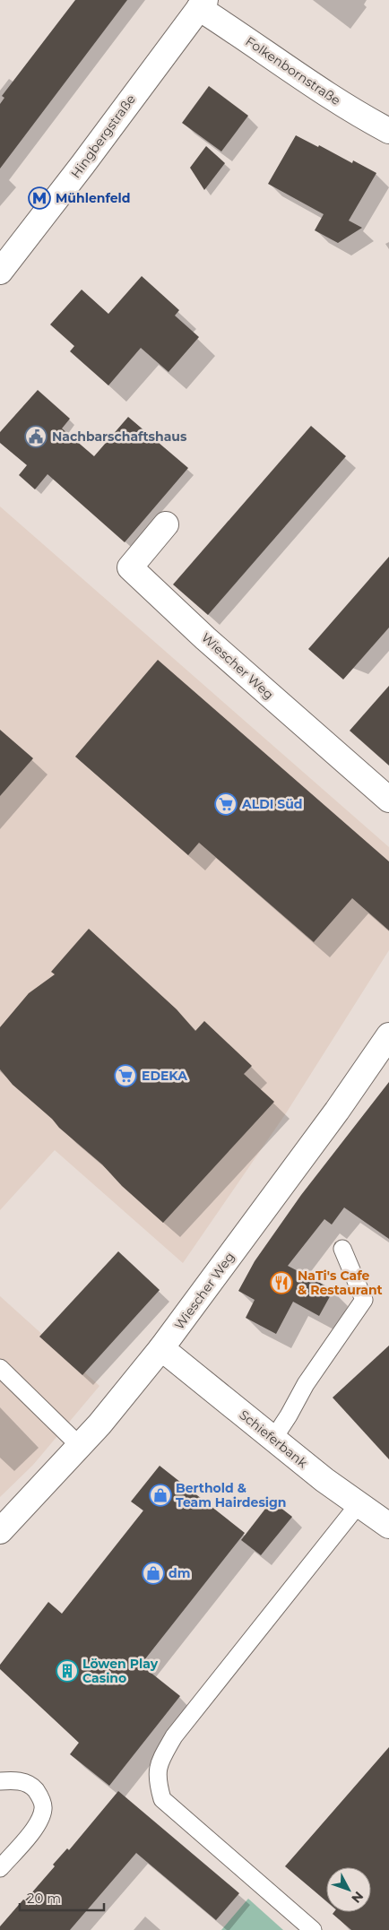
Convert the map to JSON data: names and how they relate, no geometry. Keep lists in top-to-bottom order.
{
  "streets": {
    "street": [
      "Folkenbornstraße",
      "Hingbergstraße",
      "Wiescher Weg",
      "Schieferbank"
    ]
  },
  "crossings": [
    ["Folkenbornstraße", "Hingbergstraße"],
    ["Wiescher Weg", "Schieferbank"]
  ],
  "places": {
    "metro station": ["Mühlenfeld"],
    "public building": ["Nachbarschaftshaus"],
    "supermarket": ["ALDI Süd", "EDEKA"],
    "restaurant": ["NaTi's Cafe & Restaurant"],
    "shop": ["Berthold & Team Hairdesign", "dm"],
    "building": ["Löwen Play Casino"]
  },
  "scale_bar": "20 m",
  "north": "bottom right"
}
